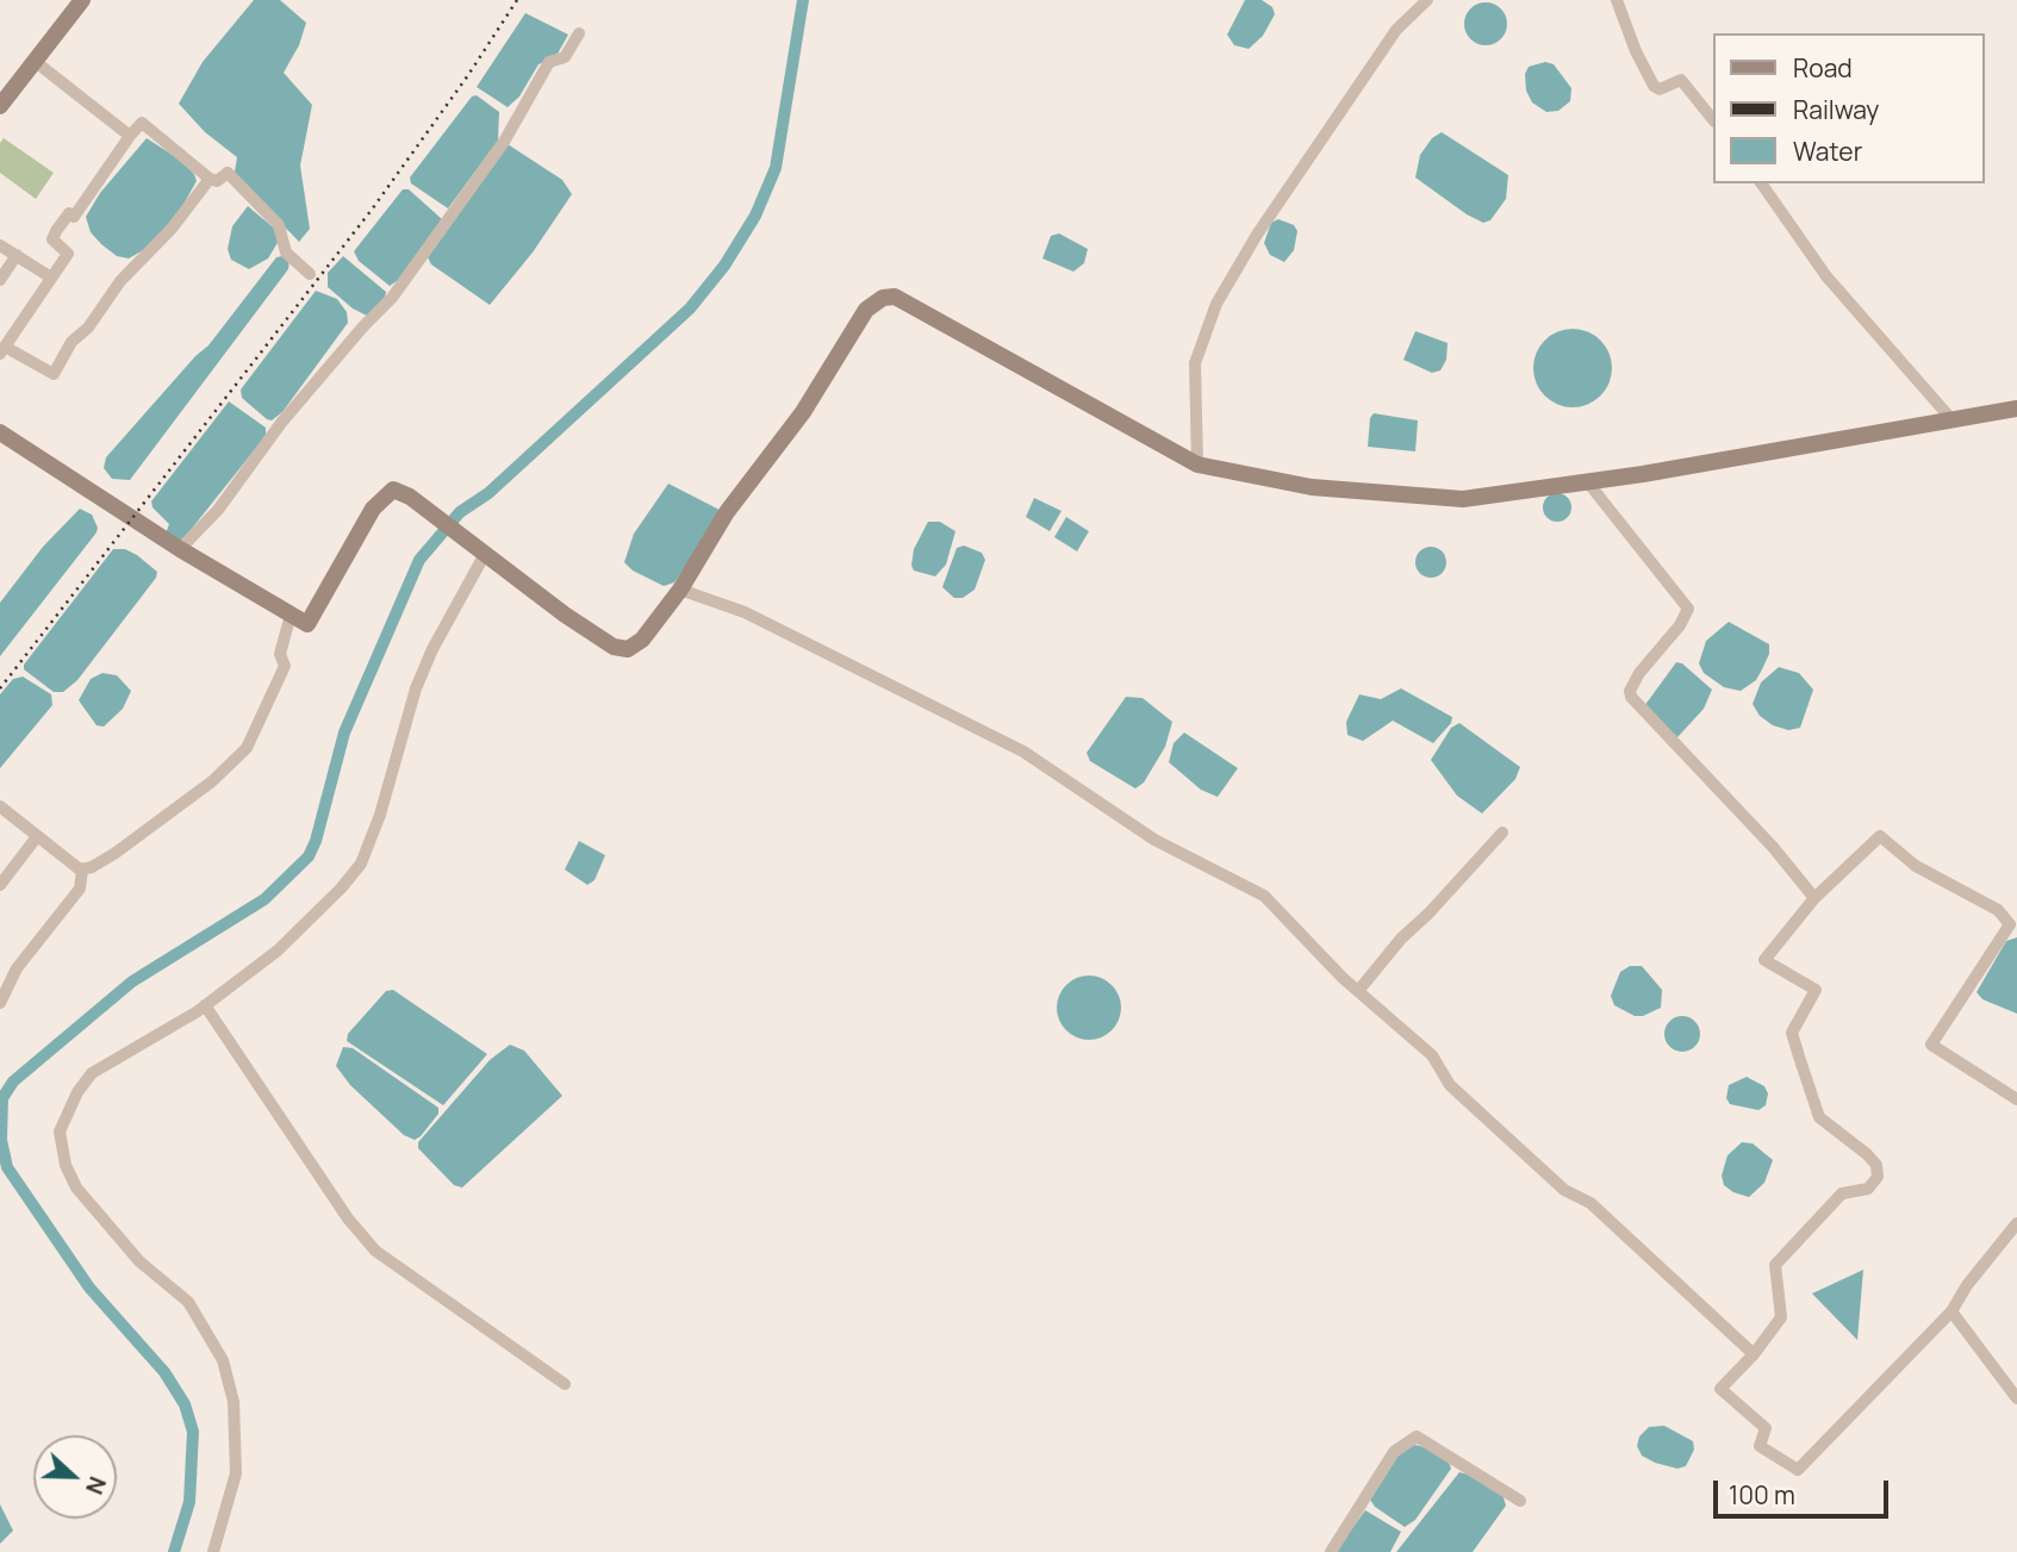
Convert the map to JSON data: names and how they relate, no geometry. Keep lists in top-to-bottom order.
{
  "legend": ["Road", "Railway", "Water"],
  "scale_bar": "100 m",
  "north": "right"
}
